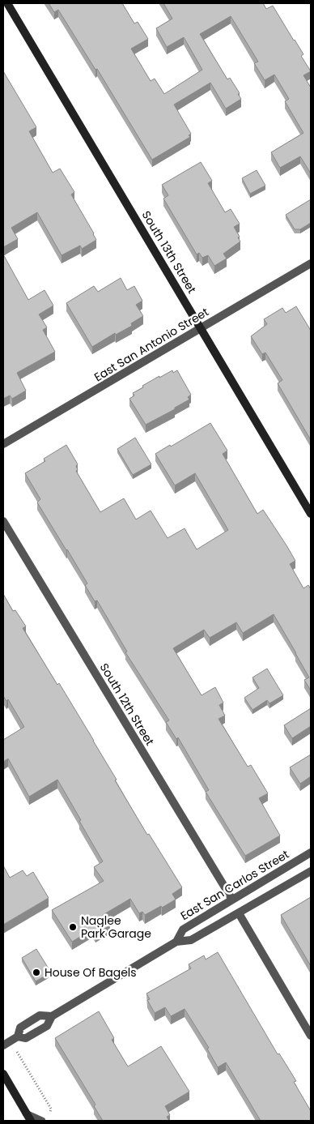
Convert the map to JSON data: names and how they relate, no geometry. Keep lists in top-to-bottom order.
{
  "streets": {
    "street": [
      "South 13th Street",
      "East San Antonio Street",
      "South 12th Street",
      "East San Carlos Street"
    ]
  },
  "crossings": [
    ["South 13th Street", "East San Antonio Street"],
    ["South 12th Street", "East San Carlos Street"]
  ],
  "places": ["Naglee Park Garage", "House Of Bagels"]
}
